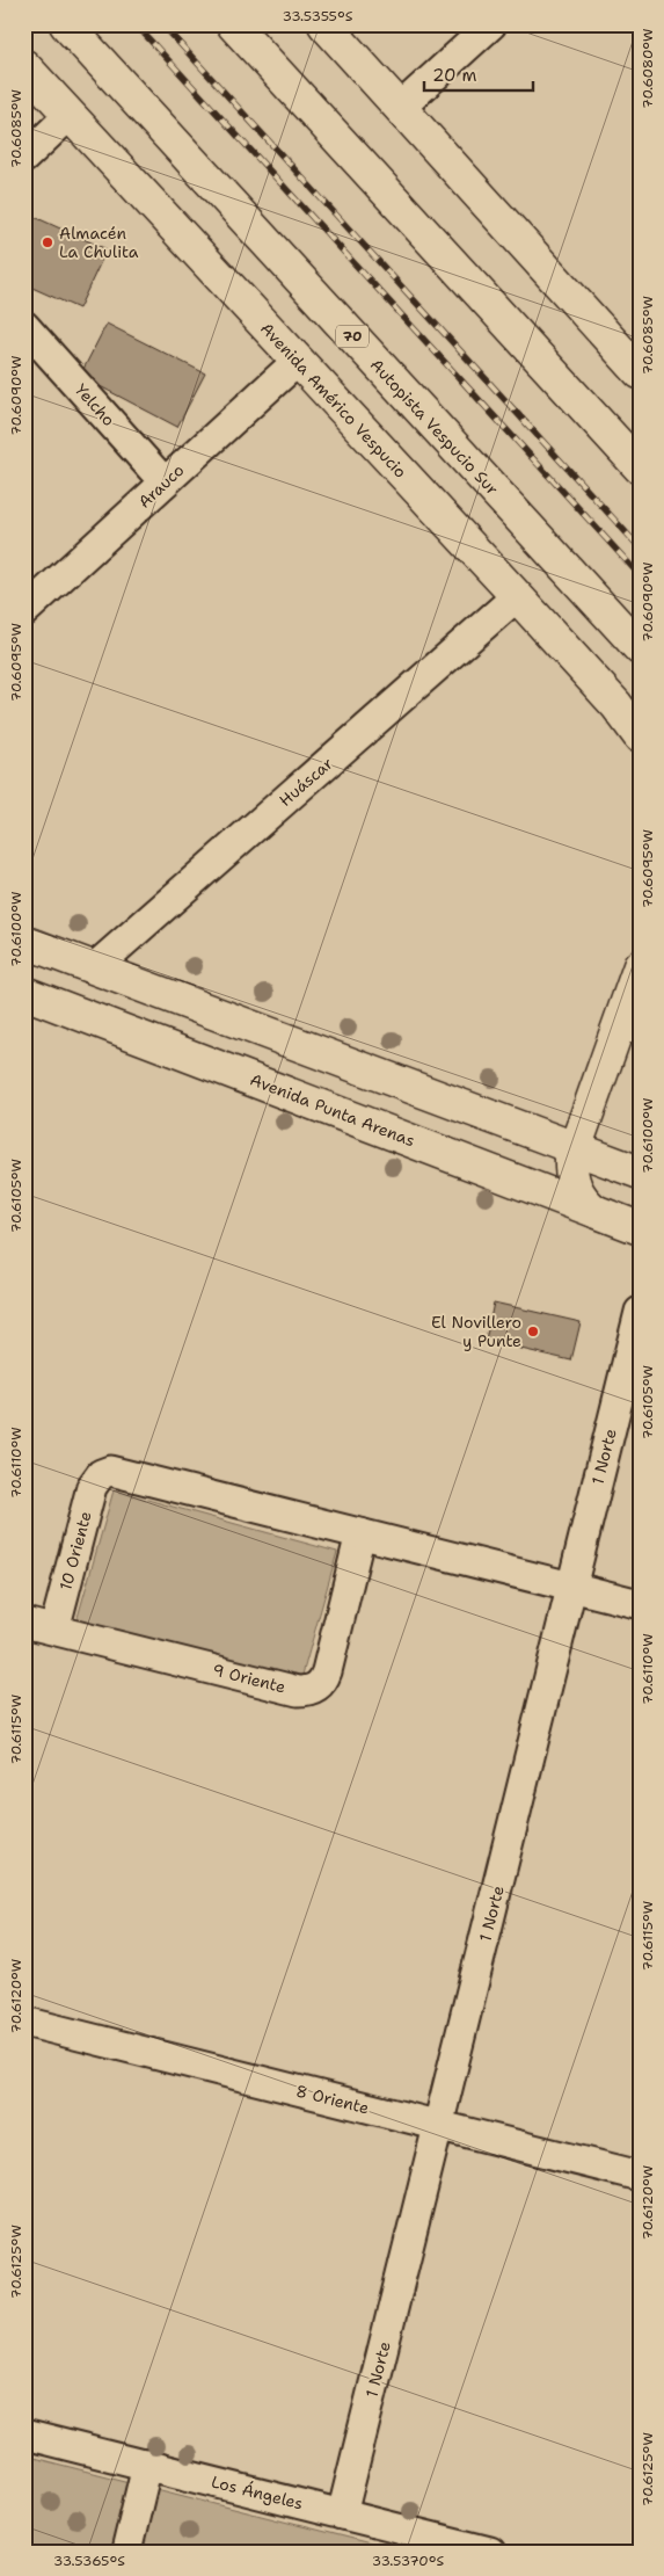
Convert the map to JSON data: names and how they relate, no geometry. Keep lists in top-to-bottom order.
{
  "streets": {
    "main road": [
      "70",
      "Avenida Américo Vespucio",
      "Autopista Vespucio Sur",
      "Avenida Punta Arenas"
    ],
    "street": [
      "Yelcho",
      "Arauco",
      "Huáscar",
      "1 Norte",
      "10 Oriente",
      "9 Oriente",
      "8 Oriente",
      "Los Ángeles"
    ]
  },
  "crossings": [
    ["Avenida Américo Vespucio", "Arauco"],
    ["Avenida Américo Vespucio", "Huáscar"],
    ["Yelcho", "Arauco"],
    ["1 Norte", "8 Oriente"],
    ["1 Norte", "Los Ángeles"],
    ["10 Oriente", "9 Oriente"]
  ],
  "places": ["Almacén La Chulita", "El Novillero y Punte"],
  "scale_bar": "20 m",
  "coordinates": [
    "33.5355°S",
    "70.6080°W",
    "70.6085°W",
    "70.6090°W",
    "70.6095°W",
    "70.6100°W",
    "70.6105°W",
    "70.6110°W",
    "70.6115°W",
    "70.6120°W",
    "70.6125°W",
    "33.5365°S",
    "33.5370°S"
  ]
}
